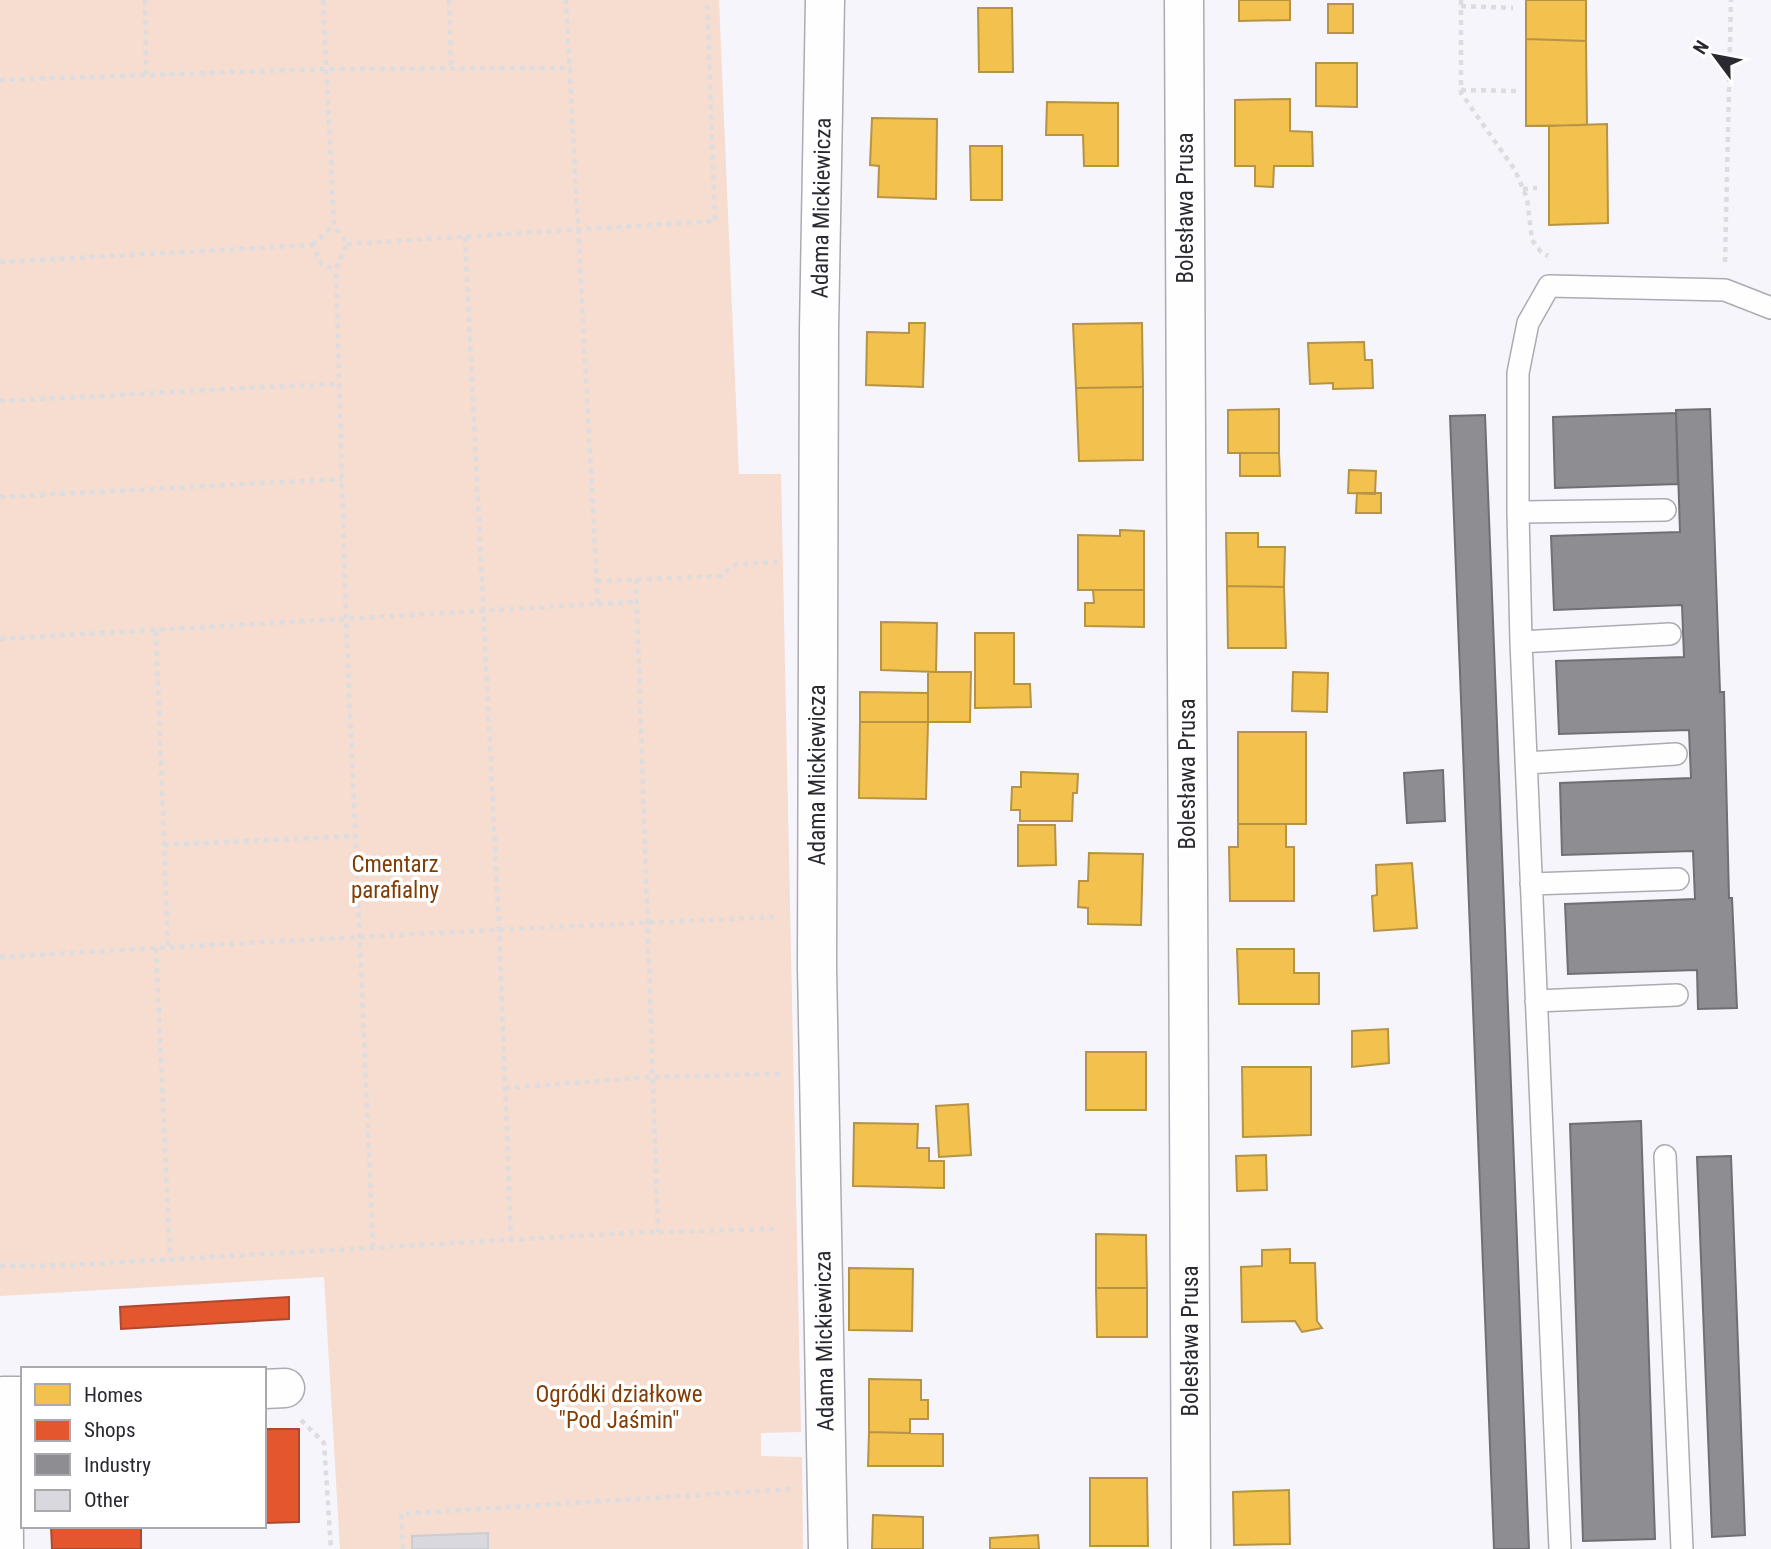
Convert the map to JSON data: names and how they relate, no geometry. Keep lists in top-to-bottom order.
{
  "streets": {
    "street": ["Adama Mickiewicza", "Bolesława Prusa"]
  },
  "parks": ["Cmentarz parafialny", "Ogródki działkowe \"Pod Jaśmin\""],
  "legend": [
    "Homes",
    "Shops",
    "Industry",
    "Other"
  ],
  "north": "top left"
}
